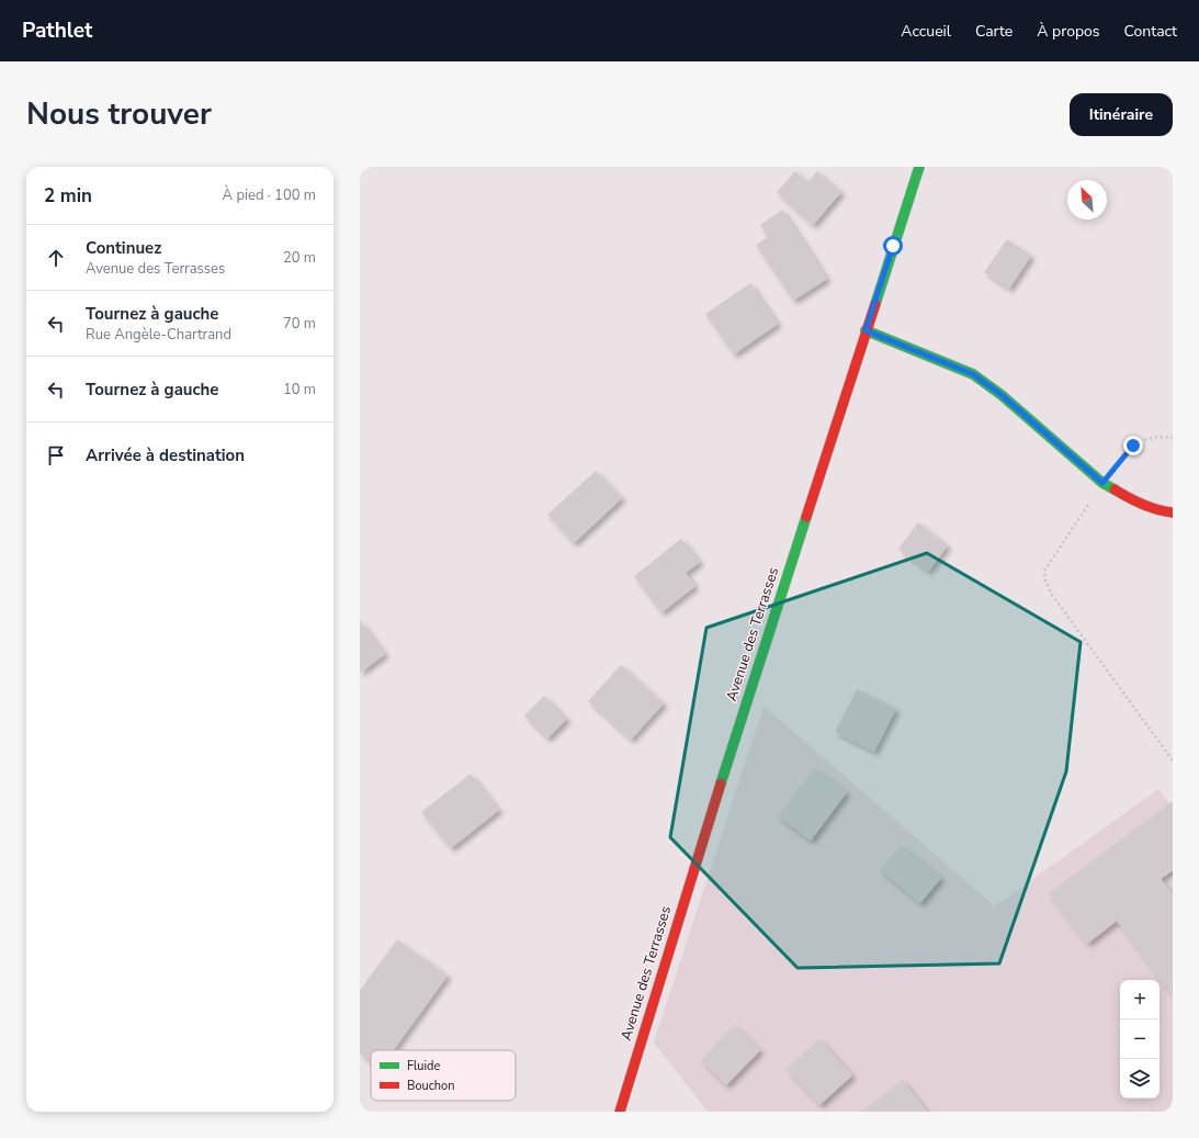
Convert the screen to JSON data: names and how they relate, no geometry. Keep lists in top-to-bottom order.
{
  "streets": {
    "street": ["Avenue des Terrasses"]
  },
  "legend": ["Fluide", "Bouchon"],
  "north": "top left",
  "page": {
    "header": "Pathlet",
    "nav": [
      "Accueil",
      "Carte",
      "À propos",
      "Contact"
    ],
    "title": "Nous trouver",
    "buttons": "Itinéraire",
    "heading": ["2 min", "À pied · 100 m"],
    "list": [
      ["Continuez", "Avenue des Terrasses", "20 m"],
      ["Tournez à gauche", "Rue Angèle-Chartrand", "70 m"],
      ["Tournez à gauche", "10 m"],
      "Arrivée à destination"
    ],
    "map_buttons": ["+", "−"]
  }
}
